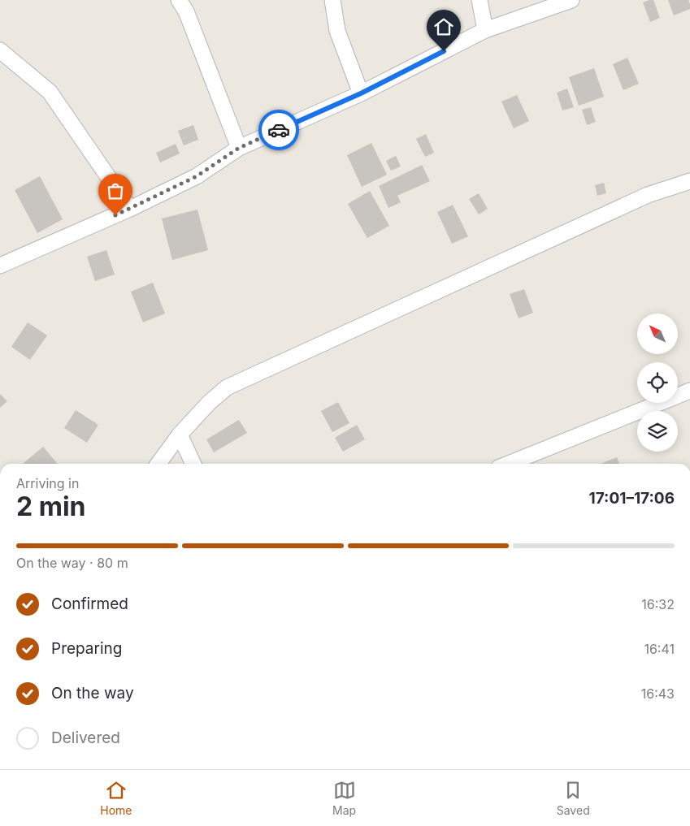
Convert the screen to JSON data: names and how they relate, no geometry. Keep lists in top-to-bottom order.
{
  "north": "top left",
  "page": {
    "heading": ["2 min", "Arriving in", "17:01–17:06"],
    "bar": "On the way · 80 m",
    "list": [
      ["Confirmed", "16:32"],
      ["Preparing", "16:41"],
      ["On the way", "16:43"],
      "Delivered"
    ],
    "tabs": ["Home", "Map", "Saved"]
  }
}
